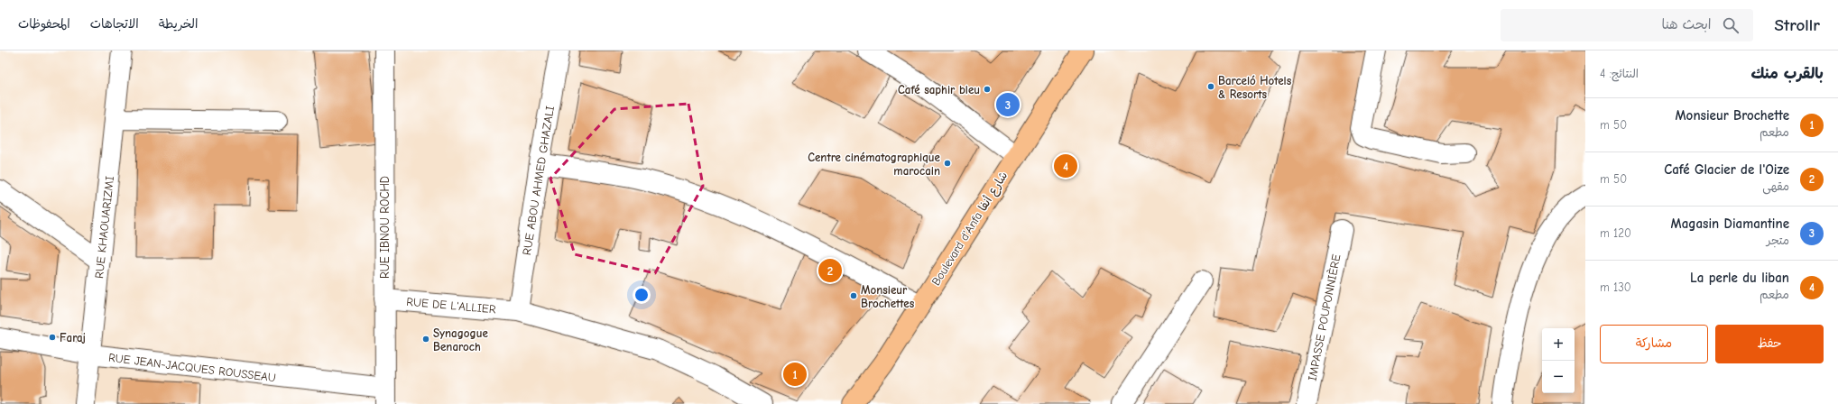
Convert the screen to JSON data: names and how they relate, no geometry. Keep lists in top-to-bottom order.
{
  "streets": {
    "main road": ["Boulevard d'Anfa شارع أنفا"],
    "street": [
      "RUE ABOU AHMED GHAZALI",
      "RUE KHAOUARIZMI",
      "RUE IBNOU ROCHD",
      "RUE DE L'ALLIER",
      "IMPASSE POUPONNIÈRE",
      "RUE JEAN-JACQUES ROUSSEAU"
    ]
  },
  "crossings": [
    ["RUE ABOU AHMED GHAZALI", "RUE DE L'ALLIER"],
    ["RUE KHAOUARIZMI", "RUE JEAN-JACQUES ROUSSEAU"],
    ["RUE IBNOU ROCHD", "RUE DE L'ALLIER"],
    ["RUE IBNOU ROCHD", "RUE JEAN-JACQUES ROUSSEAU"]
  ],
  "places": [
    "Barceló Hotels & Resorts",
    "Café saphir bleu",
    "Centre cinématographique marocain",
    "Monsieur Brochettes",
    "Faraj",
    "Synagogue Benaroch"
  ],
  "page": {
    "header": "Strollr",
    "search": "ابحث هنا",
    "nav": ["الخريطة", "الاتجاهات", "المحفوظات"],
    "heading": ["بالقرب منك", "النتائج: 4"],
    "pins": [
      "3",
      "4",
      "2",
      "1"
    ],
    "list": [
      {
        "mark": "1",
        "name": "Monsieur Brochette",
        "note": "مطعم",
        "value": "50 m"
      },
      {
        "mark": "2",
        "name": "Café Glacier de l'Oize",
        "note": "مقهى",
        "value": "50 m"
      },
      {
        "mark": "3",
        "name": "Magasin Diamantine",
        "note": "متجر",
        "value": "120 m"
      },
      {
        "mark": "4",
        "name": "La perle du liban",
        "note": "مطعم",
        "value": "130 m"
      }
    ],
    "buttons": ["حفظ", "مشاركة"],
    "map_buttons": ["+", "−"]
  }
}
